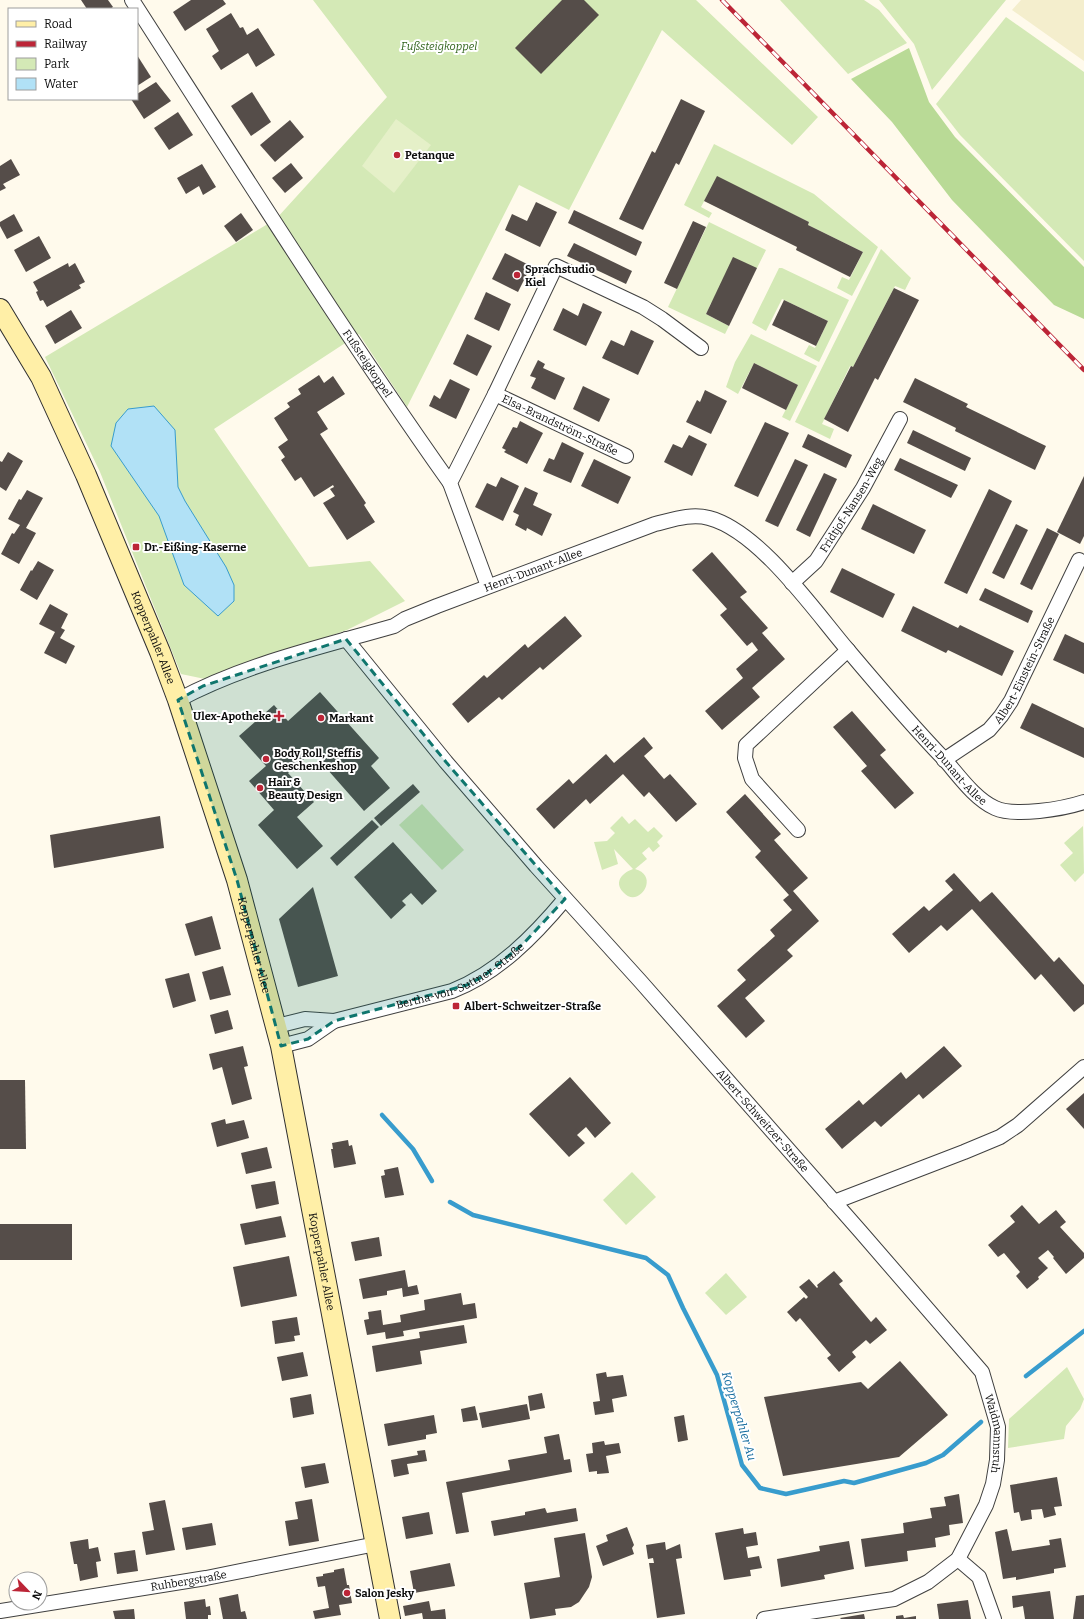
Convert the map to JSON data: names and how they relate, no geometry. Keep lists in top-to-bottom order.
{
  "streets": {
    "street": [
      "Fußsteigkoppel",
      "Elsa-Brandström-Straße",
      "Fridtjof-Nansen-Weg",
      "Henri-Dunant-Allee",
      "Kopperpahler Allee",
      "Albert-Einstein-Straße",
      "Bertha-von-Suttner-Straße",
      "Albert-Schweitzer-Straße",
      "Waidmannsruh",
      "Ruhbergstraße"
    ]
  },
  "crossings": [
    ["Fußsteigkoppel", "Elsa-Brandström-Straße"],
    ["Fridtjof-Nansen-Weg", "Henri-Dunant-Allee"],
    ["Henri-Dunant-Allee", "Kopperpahler Allee"],
    ["Henri-Dunant-Allee", "Albert-Einstein-Straße"],
    ["Henri-Dunant-Allee", "Albert-Schweitzer-Straße"],
    ["Kopperpahler Allee", "Bertha-von-Suttner-Straße"],
    ["Kopperpahler Allee", "Ruhbergstraße"],
    ["Bertha-von-Suttner-Straße", "Albert-Schweitzer-Straße"],
    ["Albert-Schweitzer-Straße", "Waidmannsruh"]
  ],
  "water": ["Kopperpahler Au"],
  "parks": ["Fußsteigkoppel"],
  "places": {
    "other": [
      "Petanque",
      "Sprachstudio Kiel",
      "Markant",
      "Body Roll, Steffis Geschenkeshop",
      "Hair & Beauty Design",
      "Salon Jesky"
    ],
    "transit": ["Dr.-Eißing-Kaserne", "Albert-Schweitzer-Straße"],
    "health": ["Ulex-Apotheke"]
  },
  "legend": [
    "Road",
    "Railway",
    "Park",
    "Water"
  ],
  "north": "bottom right"
}
